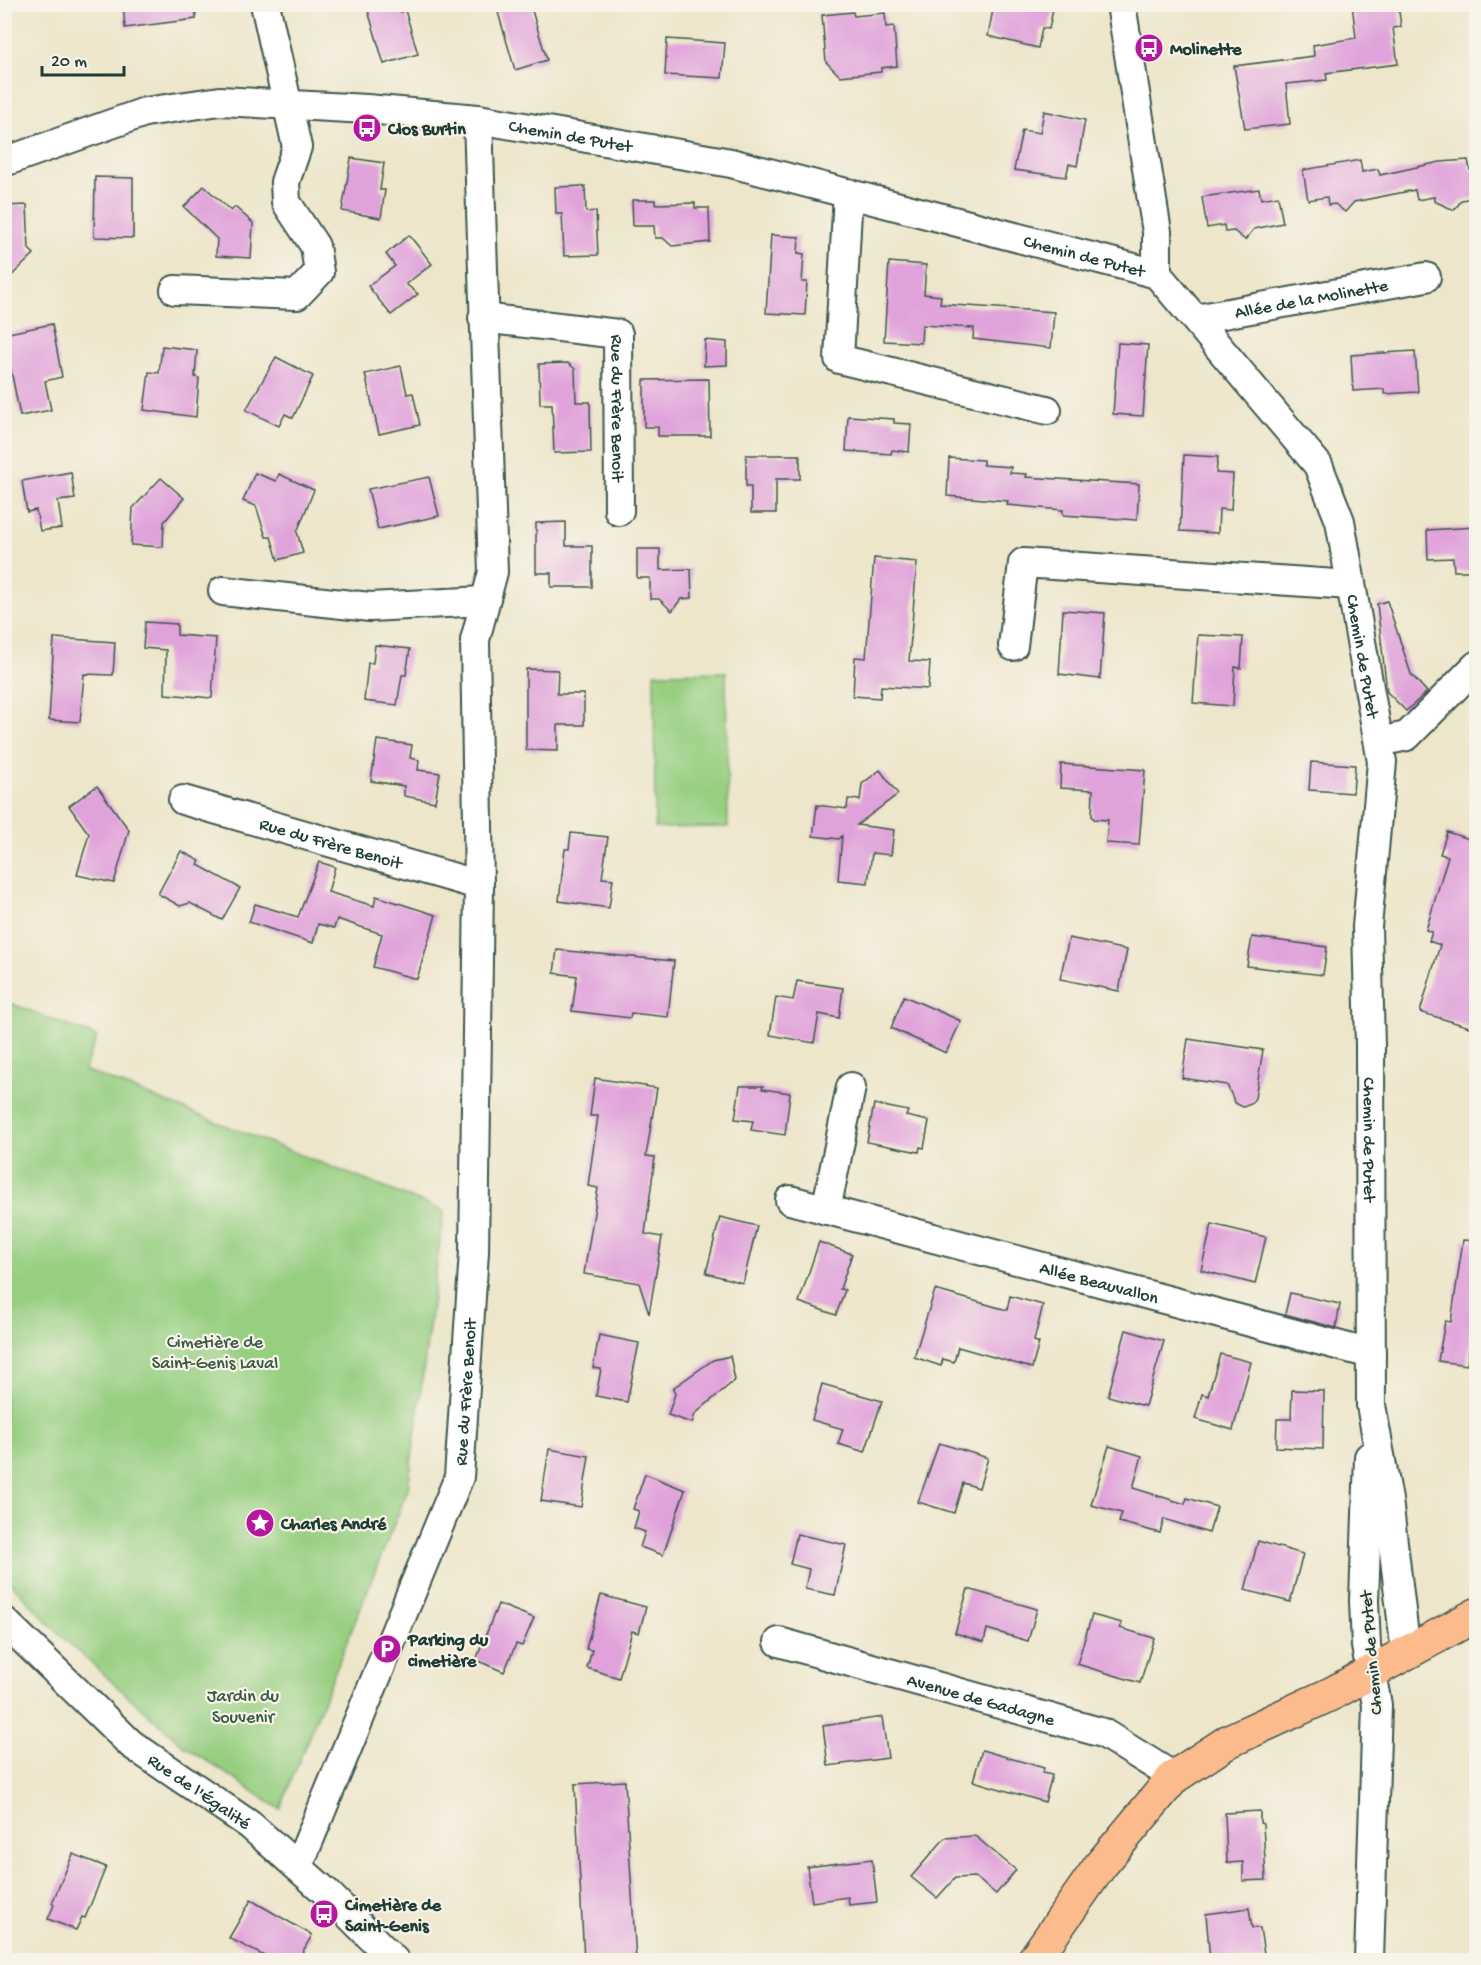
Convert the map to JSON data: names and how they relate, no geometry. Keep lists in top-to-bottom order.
{
  "streets": {
    "street": [
      "Chemin de Putet",
      "Allée de la Molinette",
      "Rue du Frère Benoit",
      "Allée Beauvallon",
      "Avenue de Gadagne",
      "Rue de l'Égalité"
    ]
  },
  "crossings": [
    ["Chemin de Putet", "Allée de la Molinette"],
    ["Chemin de Putet", "Rue du Frère Benoit"],
    ["Chemin de Putet", "Allée Beauvallon"],
    ["Rue du Frère Benoit", "Rue de l'Égalité"]
  ],
  "parks": ["Cimetière de Saint-Genis Laval", "Jardin du Souvenir"],
  "places": {
    "bus stop": ["Molinette", "Clos Burtin", "Cimetière de Saint-Genis"],
    "place": ["Charles André"],
    "parking": ["Parking du cimetière"]
  },
  "scale_bar": "20 m"
}
